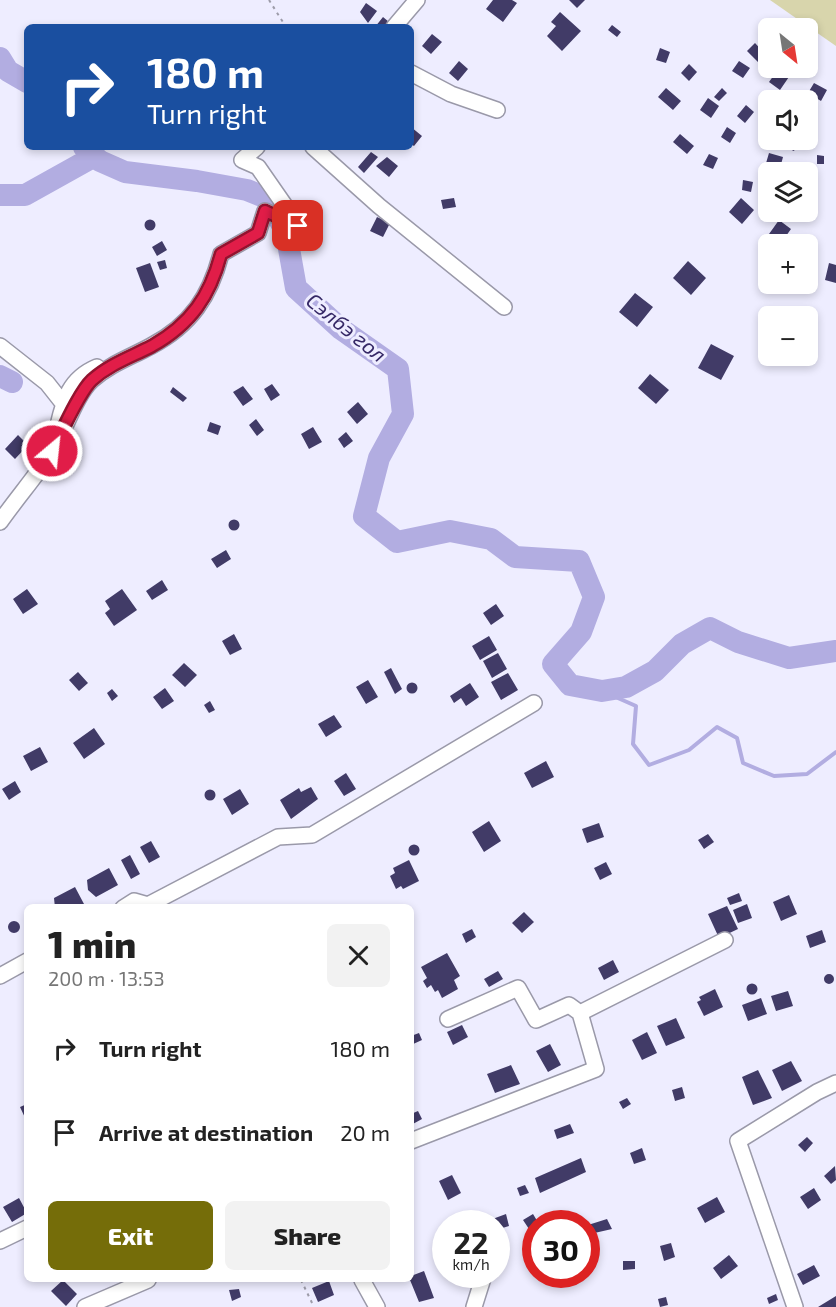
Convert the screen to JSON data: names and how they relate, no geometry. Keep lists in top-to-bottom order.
{
  "water": ["Сэлбэ гол"],
  "north": "bottom right",
  "page": {
    "map_buttons": ["+", "−"],
    "turn": ["180 m", "Turn right"],
    "heading": ["1 min", "200 m · 13:53"],
    "list": [
      {
        "name": "Turn right",
        "value": "180 m"
      },
      {
        "name": "Arrive at destination",
        "value": "20 m"
      }
    ],
    "buttons": ["Exit", "Share"],
    "speed": "22 km/h",
    "limit": "30"
  }
}
